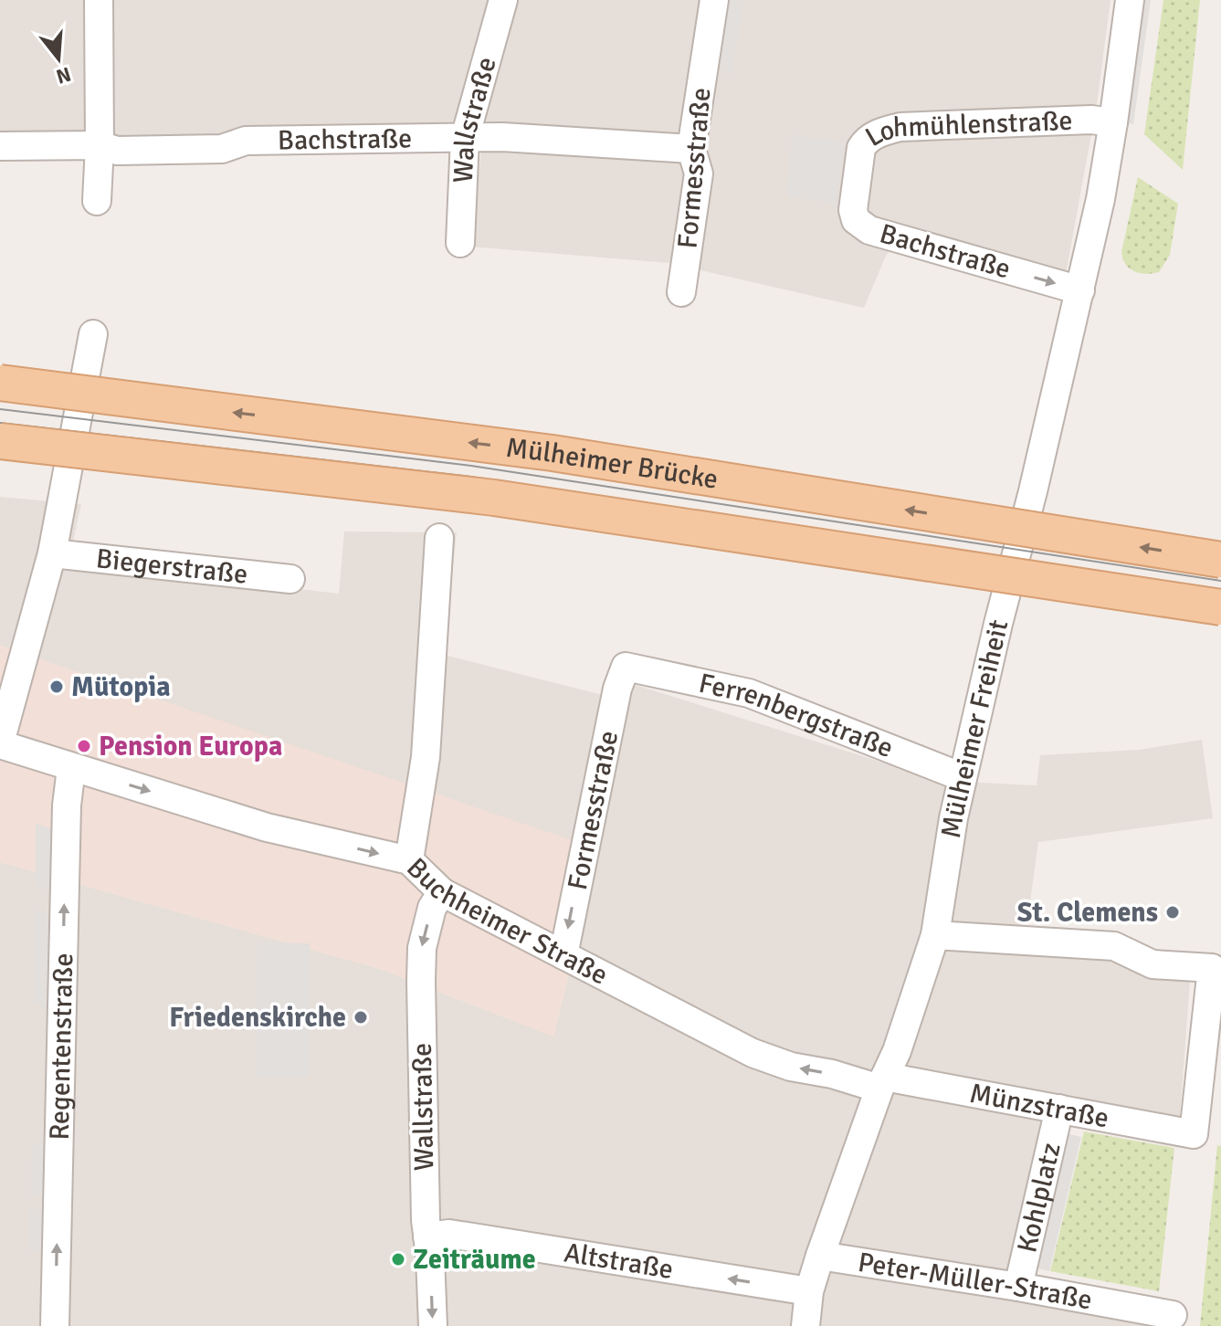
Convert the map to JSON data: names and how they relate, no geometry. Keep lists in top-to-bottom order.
{
  "streets": {
    "main road": ["Mülheimer Brücke"],
    "street": [
      "Wallstraße",
      "Lohmühlenstraße",
      "Bachstraße",
      "Formesstraße",
      "Biegerstraße",
      "Ferrenbergstraße",
      "Mülheimer Freiheit",
      "Buchheimer Straße",
      "Regentenstraße",
      "Münzstraße",
      "Kohlplatz",
      "Altstraße",
      "Peter-Müller-Straße"
    ]
  },
  "crossings": [
    ["Wallstraße", "Bachstraße"],
    ["Wallstraße", "Buchheimer Straße"],
    ["Wallstraße", "Altstraße"],
    ["Lohmühlenstraße", "Bachstraße"],
    ["Lohmühlenstraße", "Mülheimer Freiheit"],
    ["Bachstraße", "Formesstraße"],
    ["Bachstraße", "Mülheimer Freiheit"],
    ["Formesstraße", "Ferrenbergstraße"],
    ["Formesstraße", "Buchheimer Straße"],
    ["Ferrenbergstraße", "Mülheimer Freiheit"],
    ["Mülheimer Freiheit", "Buchheimer Straße"],
    ["Mülheimer Freiheit", "Münzstraße"],
    ["Mülheimer Freiheit", "Altstraße"],
    ["Mülheimer Freiheit", "Peter-Müller-Straße"],
    ["Buchheimer Straße", "Regentenstraße"],
    ["Buchheimer Straße", "Münzstraße"],
    ["Münzstraße", "Kohlplatz"],
    ["Kohlplatz", "Peter-Müller-Straße"]
  ],
  "one_way": ["Wallstraße", "Regentenstraße", "Altstraße"],
  "places": [
    "Mütopia",
    "Pension Europa",
    "St. Clemens",
    "Friedenskirche",
    "Zeiträume"
  ],
  "north": "bottom"
}
